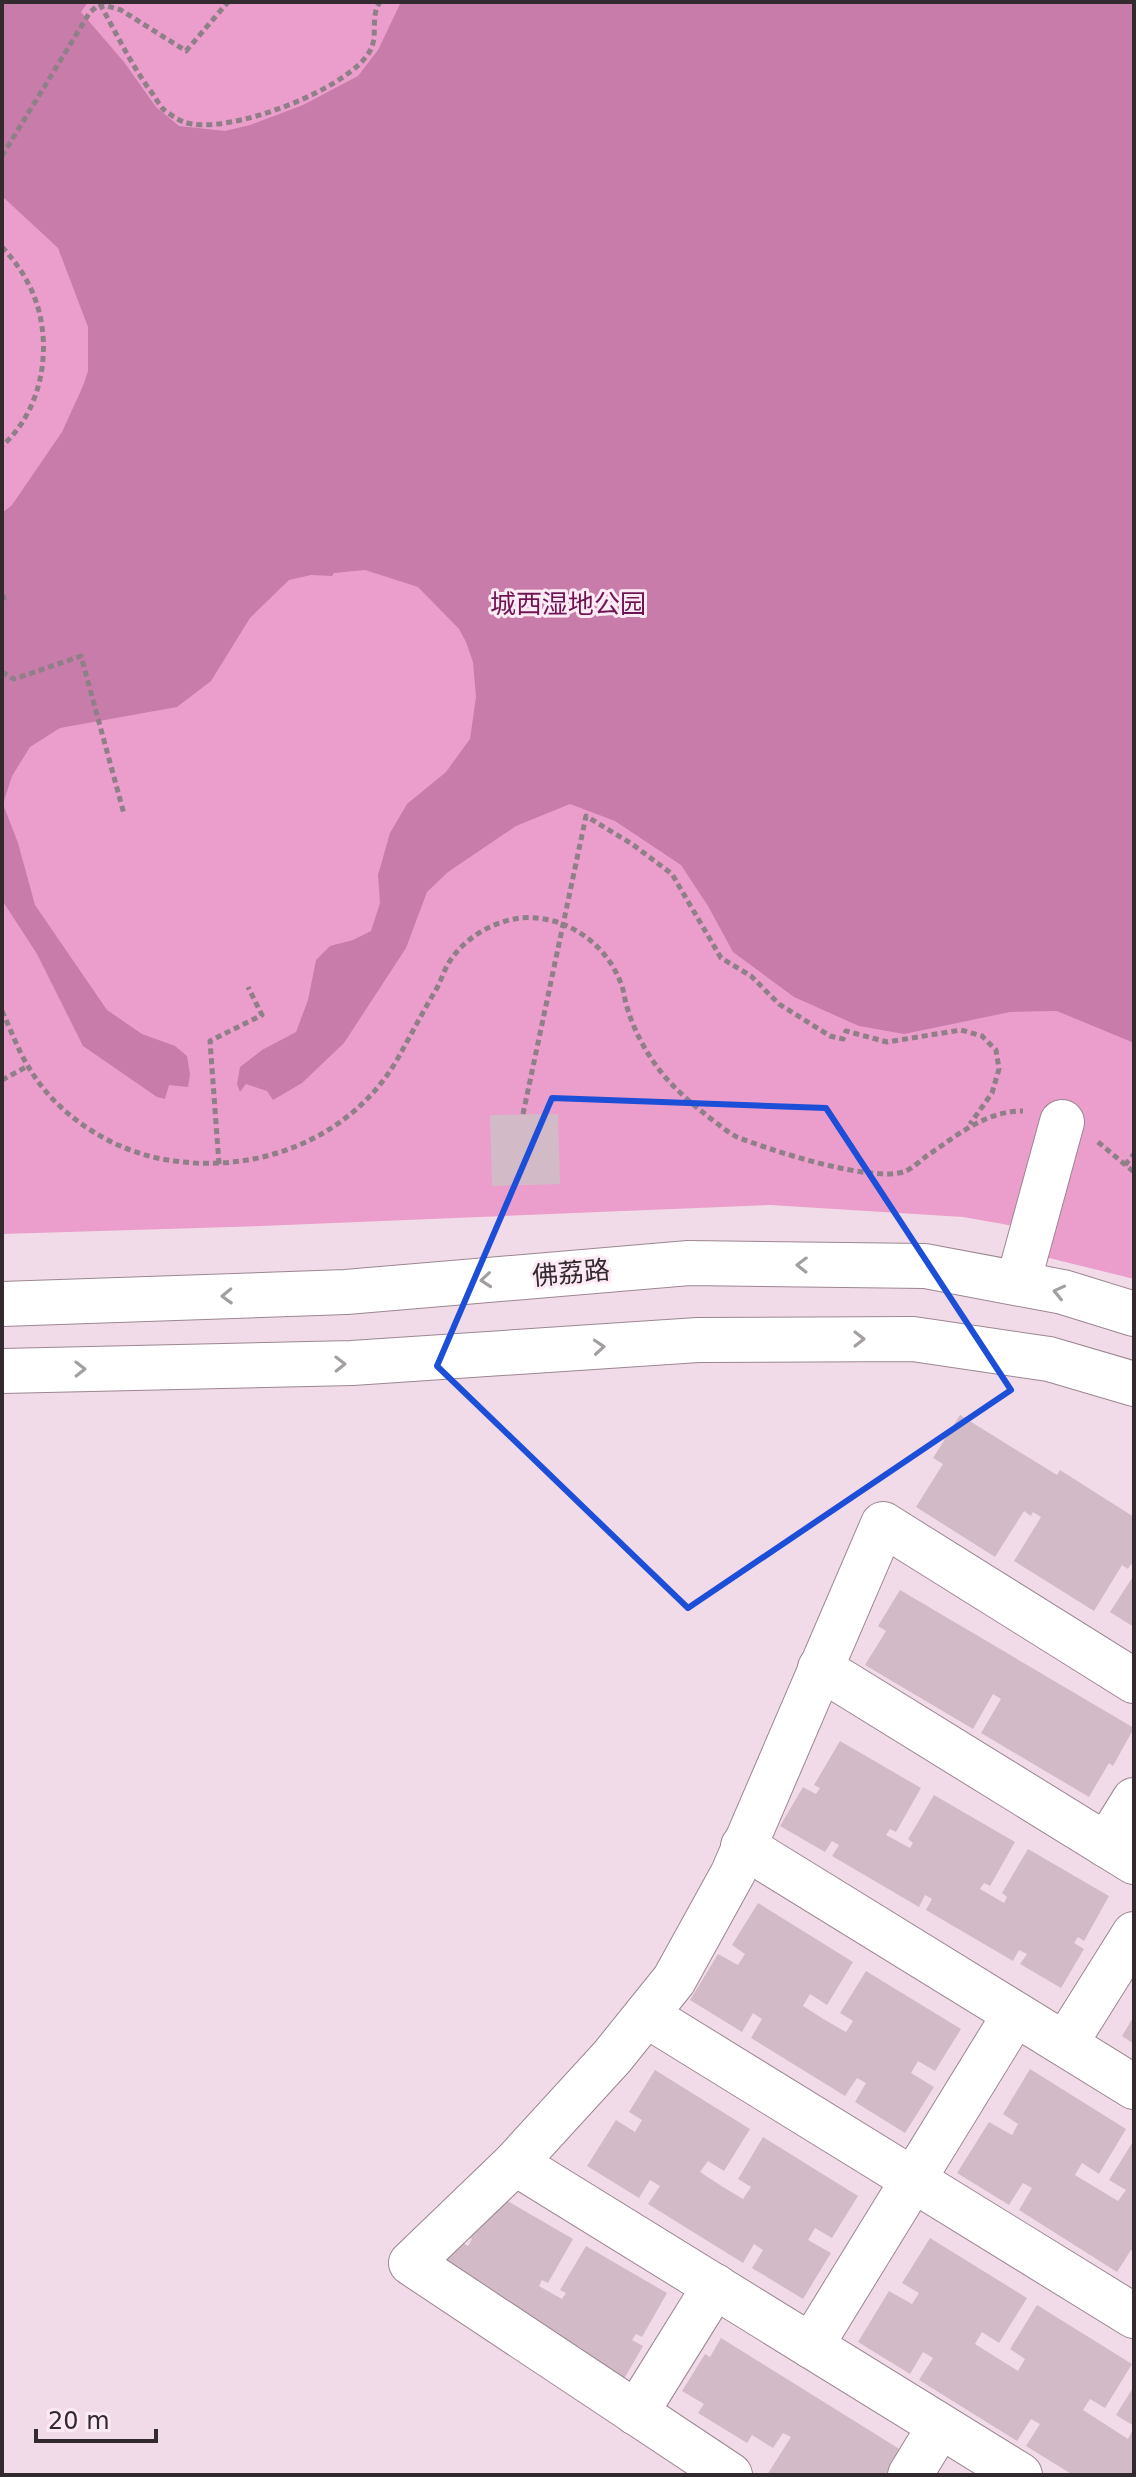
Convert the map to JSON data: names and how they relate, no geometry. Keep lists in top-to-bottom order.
{
  "streets": {
    "main road": ["佛荔路"]
  },
  "parks": ["城西湿地公园"],
  "scale_bar": "20 m"
}
